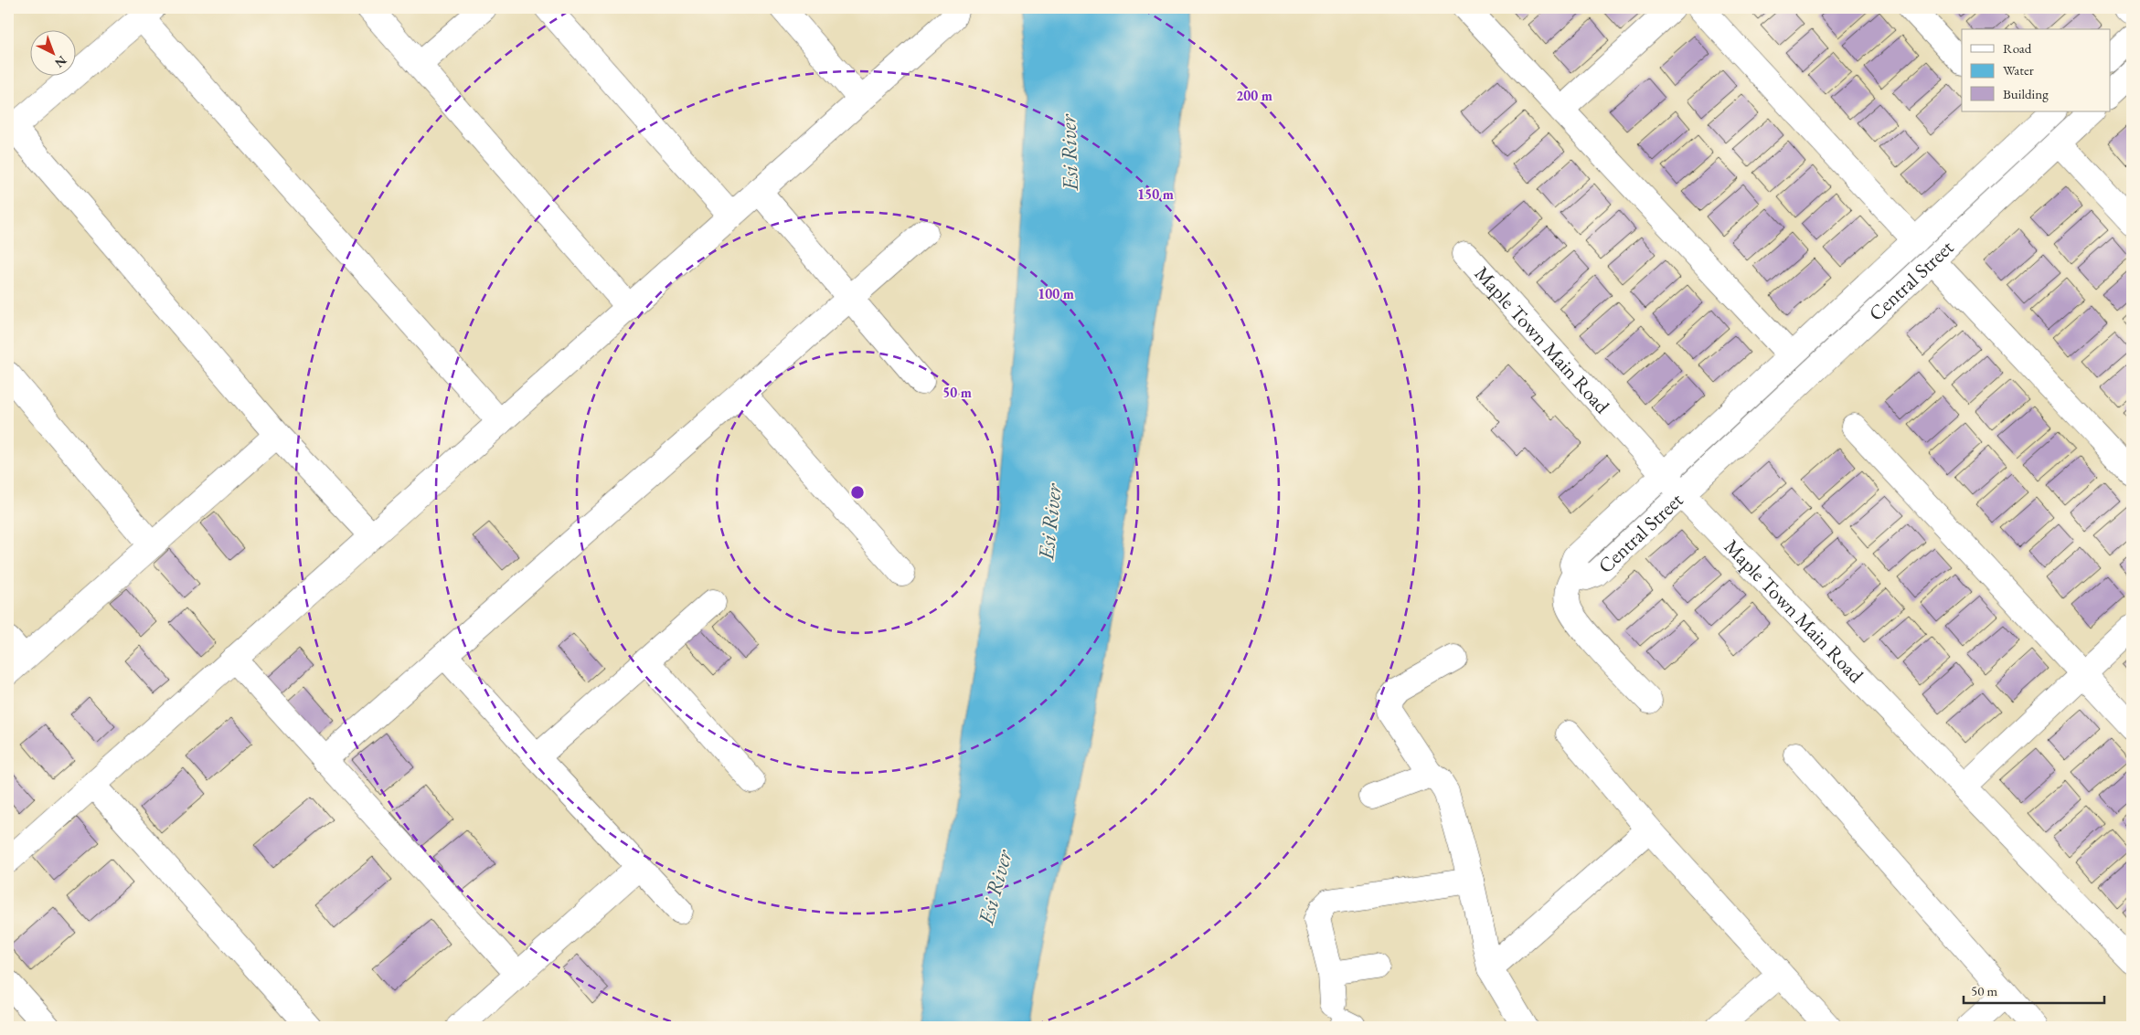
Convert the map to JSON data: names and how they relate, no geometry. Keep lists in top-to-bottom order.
{
  "streets": {
    "street": ["Central Street", "Maple Town Main Road"]
  },
  "crossings": [
    ["Central Street", "Maple Town Main Road"]
  ],
  "water": ["Esi River"],
  "legend": ["Road", "Water", "Building"],
  "scale_bar": "50 m",
  "north": "bottom right",
  "rings": [
    "200 m",
    "150 m",
    "100 m",
    "50 m"
  ]
}
